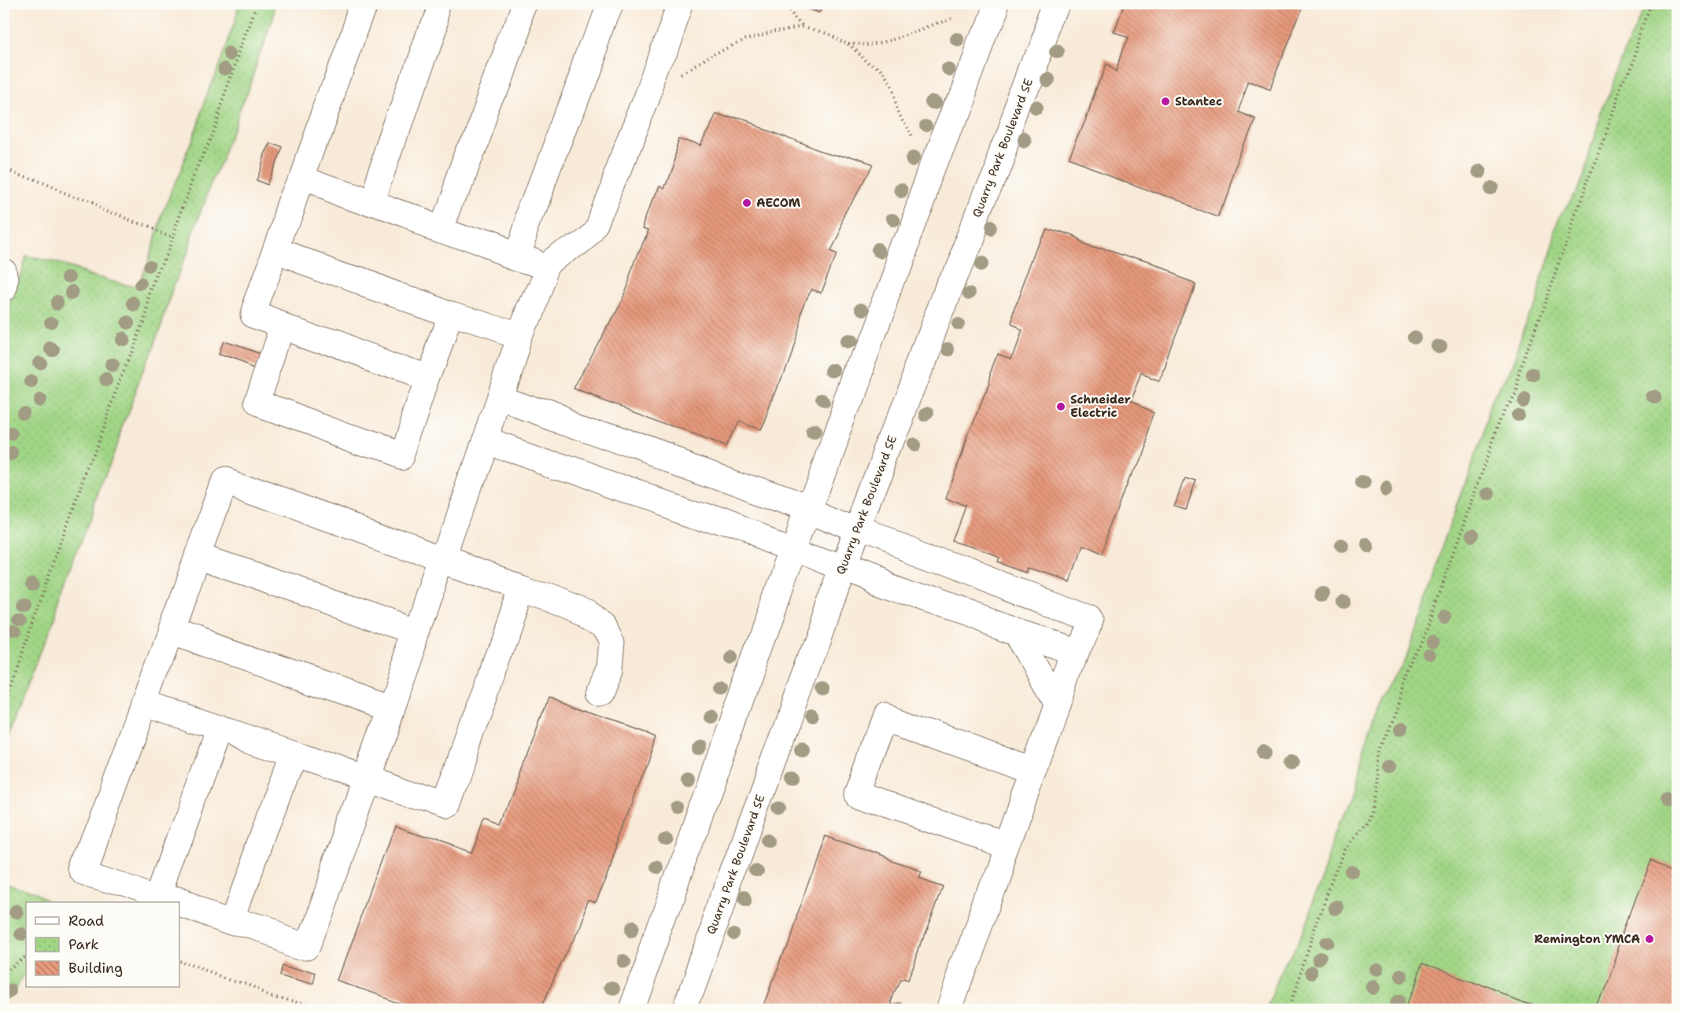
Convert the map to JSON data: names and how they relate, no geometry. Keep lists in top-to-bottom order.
{
  "streets": {
    "main road": ["Quarry Park Boulevard SE"]
  },
  "places": [
    "Stantec",
    "AECOM",
    "Schneider Electric",
    "Remington YMCA"
  ],
  "legend": ["Road", "Park", "Building"]
}
